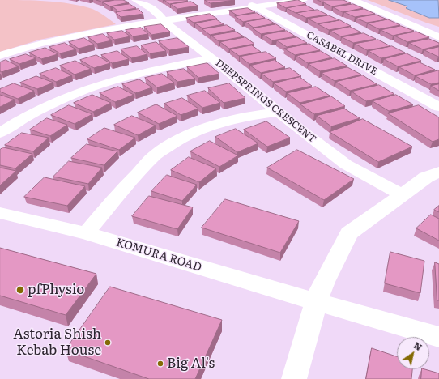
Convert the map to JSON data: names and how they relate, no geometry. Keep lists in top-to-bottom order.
{
  "streets": {
    "street": ["CASABEL DRIVE", "DEEPSPRINGS CRESCENT", "KOMURA ROAD"]
  },
  "places": ["pfPhysio", "Astoria Shish Kebab House", "Big Al's"],
  "north": "top right"
}
